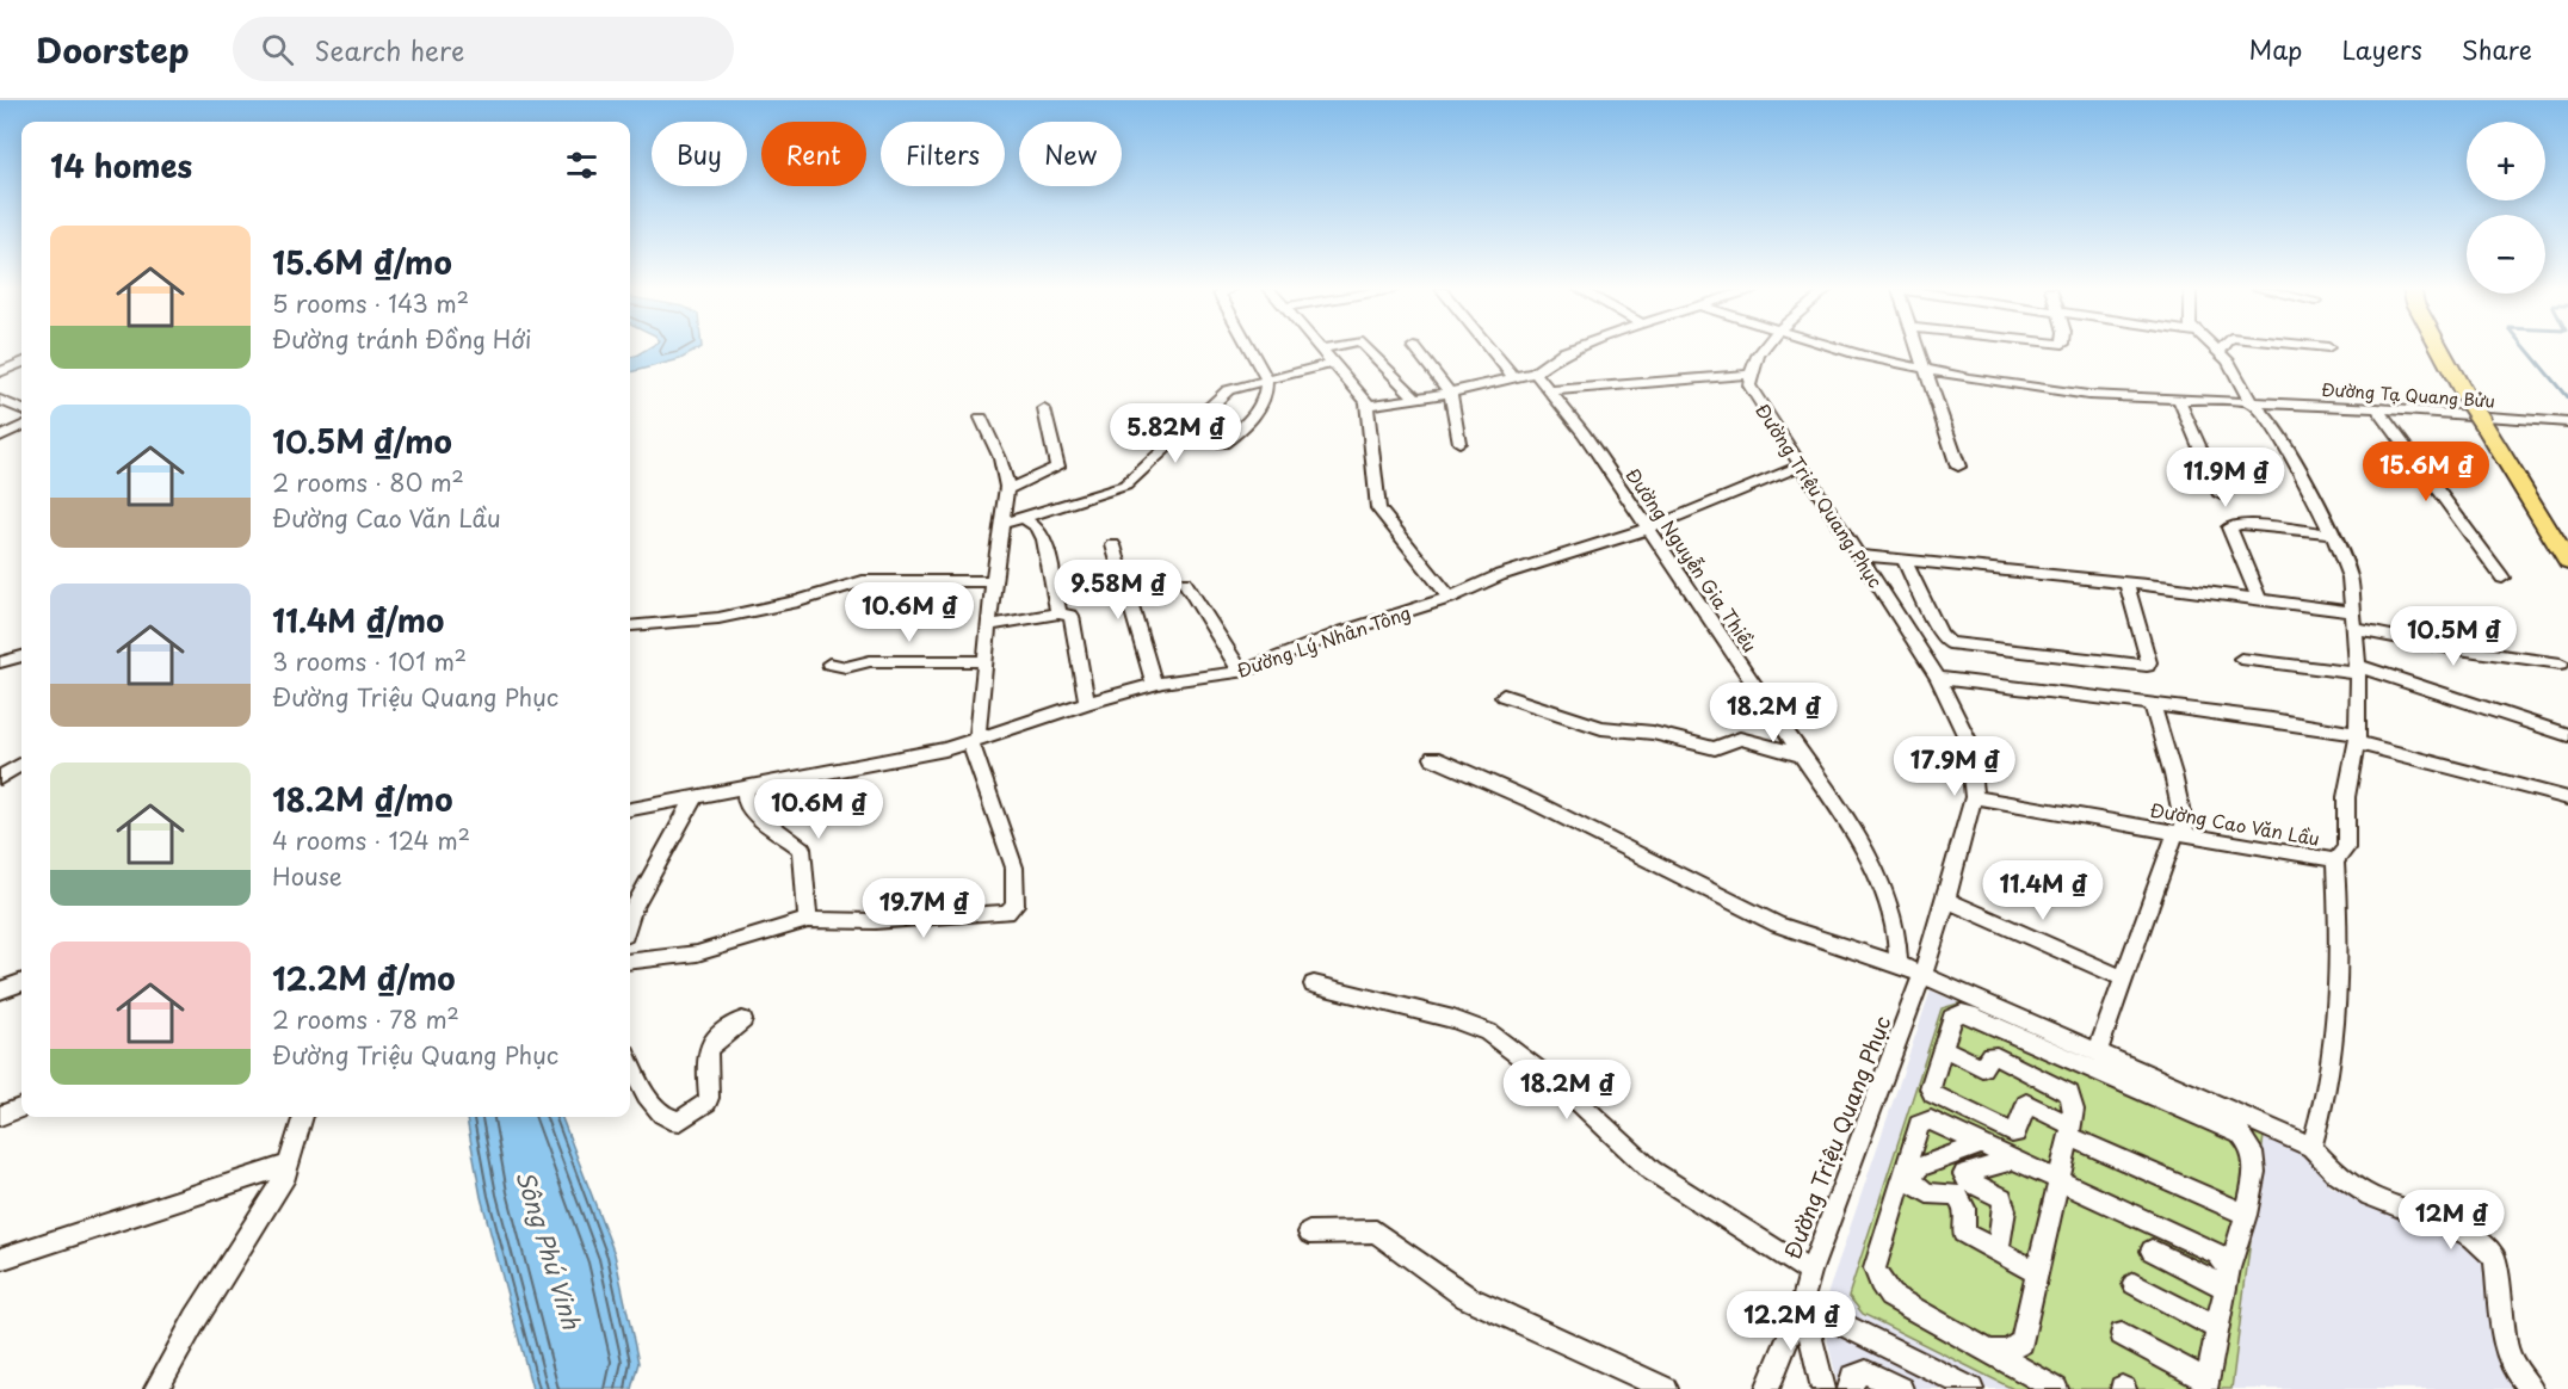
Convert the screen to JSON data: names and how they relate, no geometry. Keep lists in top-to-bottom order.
{
  "streets": {
    "street": [
      "Đường Tạ Quang Bửu",
      "Đường Triệu Quang Phục",
      "Đường Nguyễn Gia Thiều",
      "Đường Lý Nhân Tông",
      "Đường Cao Văn Lầu"
    ]
  },
  "crossings": [
    ["Đường Tạ Quang Bửu", "Đường Cao Văn Lầu"],
    ["Đường Triệu Quang Phục", "Đường Lý Nhân Tông"],
    ["Đường Triệu Quang Phục", "Đường Cao Văn Lầu"],
    ["Đường Nguyễn Gia Thiều", "Đường Lý Nhân Tông"]
  ],
  "water": ["Sông Phú Vinh"],
  "page": {
    "header": "Doorstep",
    "search": "Search here",
    "nav": ["Map", "Layers", "Share"],
    "map_buttons": ["+", "−"],
    "chip": [
      "Buy",
      "Rent",
      "Filters",
      "New"
    ],
    "heading": "14 homes",
    "list": [
      {
        "name": "15.6M ₫/mo",
        "note": "5 rooms · 143 m² · Đường tránh Đồng Hới"
      },
      {
        "name": "10.5M ₫/mo",
        "note": "2 rooms · 80 m² · Đường Cao Văn Lầu"
      },
      {
        "name": "11.4M ₫/mo",
        "note": "3 rooms · 101 m² · Đường Triệu Quang Phục"
      },
      {
        "name": "18.2M ₫/mo",
        "note": "4 rooms · 124 m² · House"
      },
      {
        "name": "12.2M ₫/mo",
        "note": "2 rooms · 78 m² · Đường Triệu Quang Phục"
      }
    ],
    "price": [
      "5.82M ₫",
      "15.6M ₫",
      "11.9M ₫",
      "9.58M ₫",
      "10.6M ₫",
      "10.5M ₫",
      "18.2M ₫",
      "17.9M ₫",
      "10.6M ₫",
      "11.4M ₫",
      "19.7M ₫",
      "18.2M ₫",
      "12M ₫",
      "12.2M ₫"
    ]
  }
}
